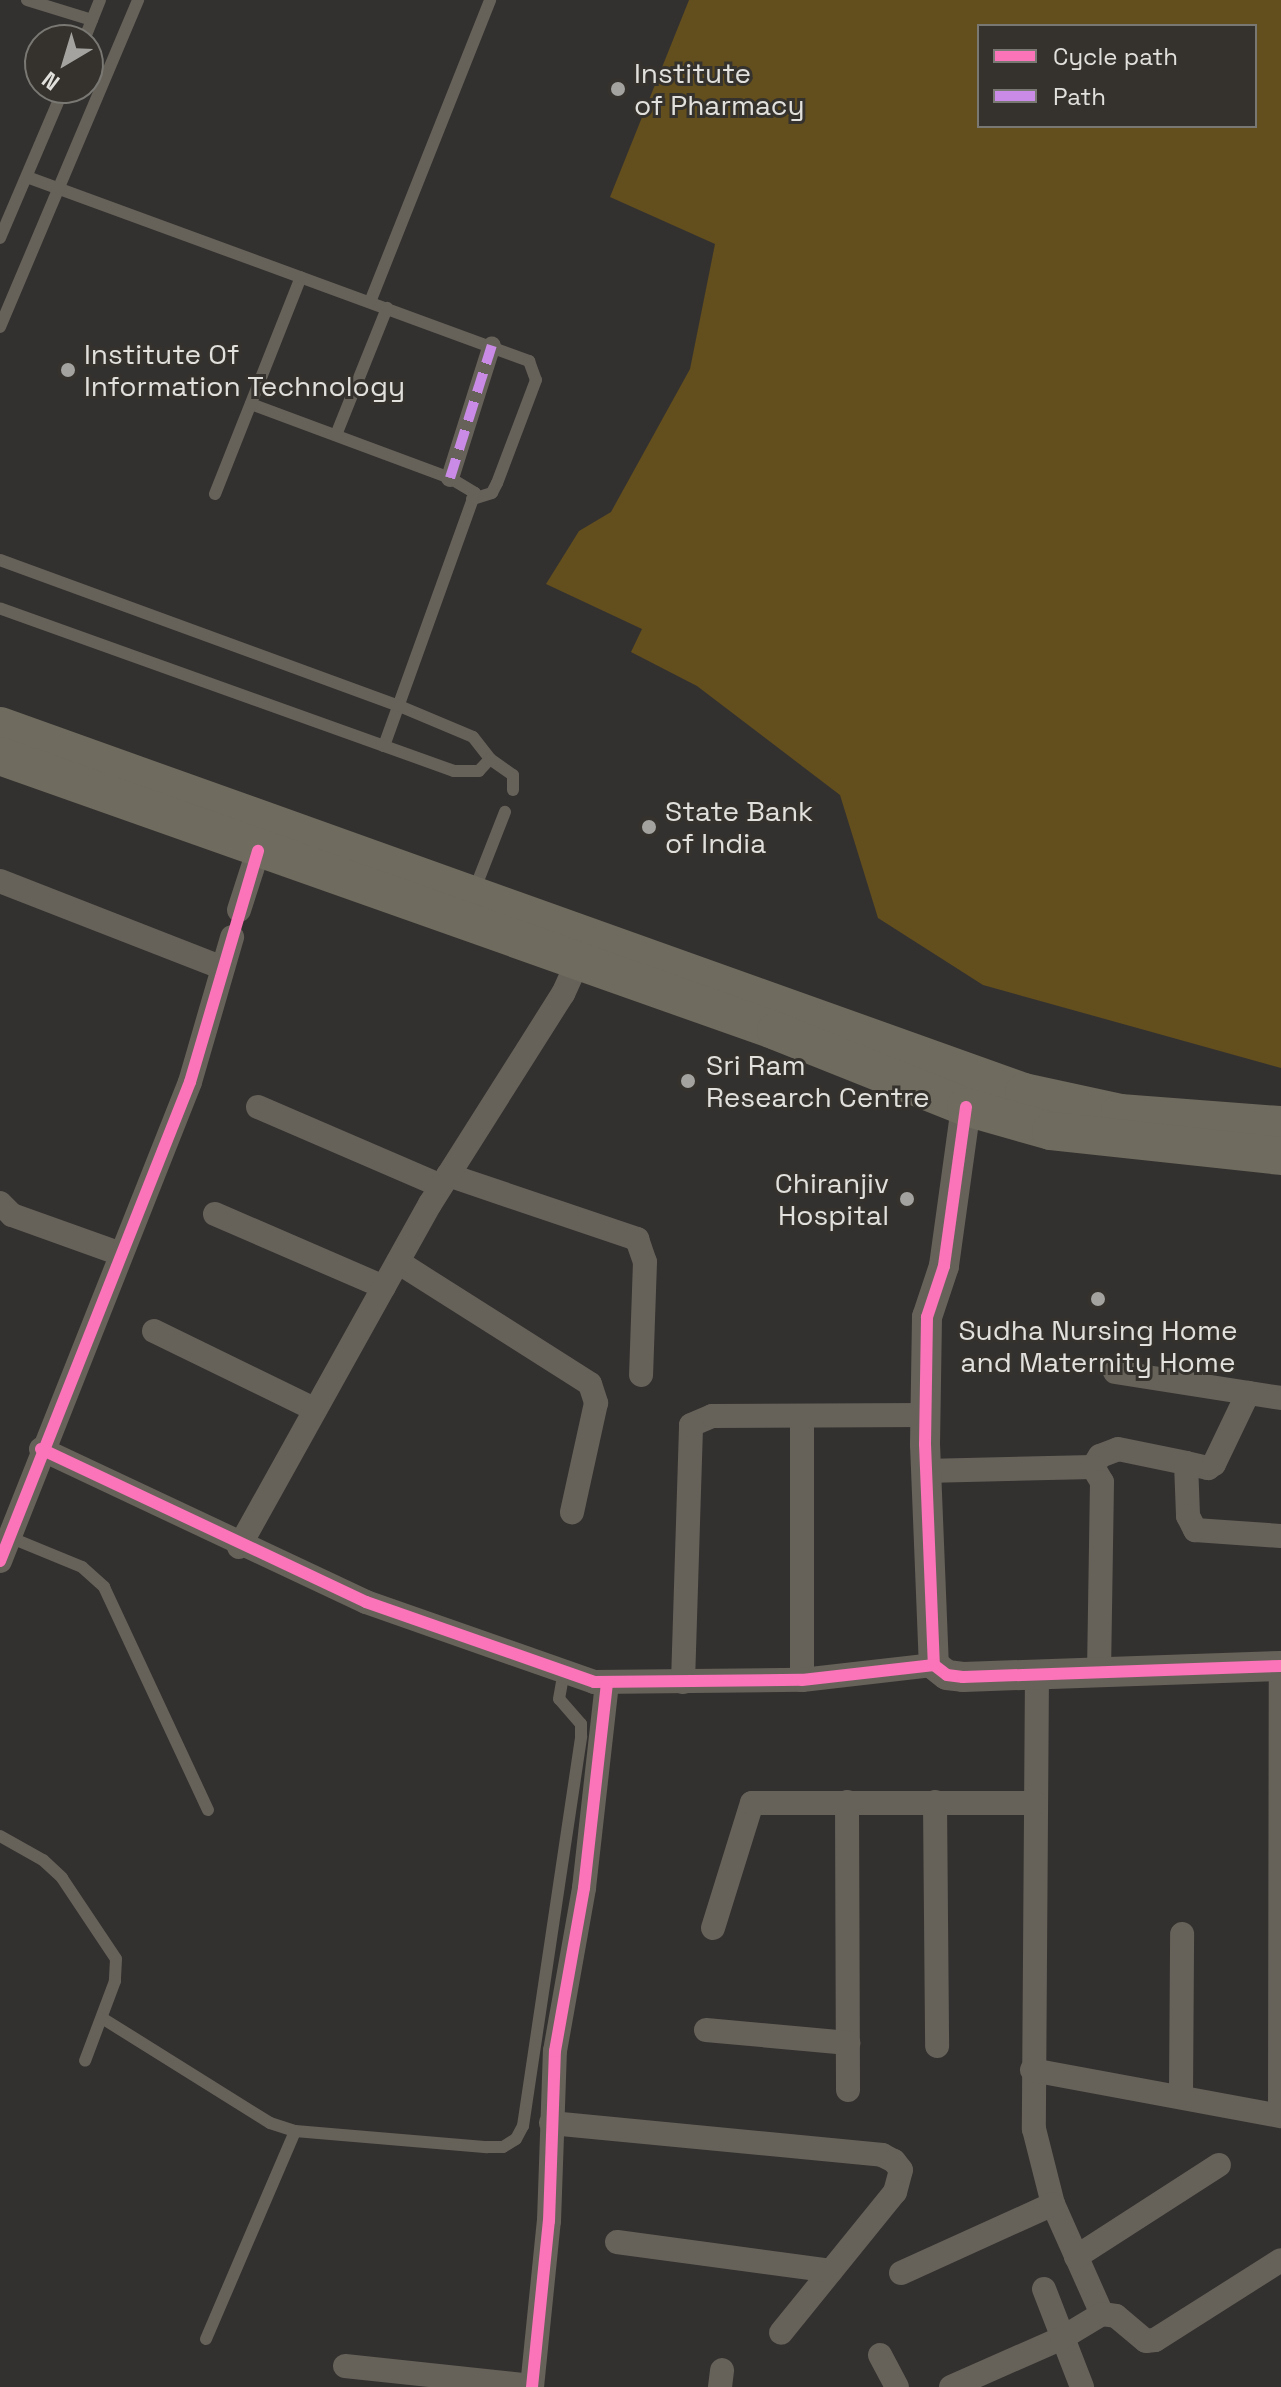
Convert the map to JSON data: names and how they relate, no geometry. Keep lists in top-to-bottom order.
{
  "places": [
    "Institute of Pharmacy",
    "Institute Of Information Technology",
    "State Bank of India",
    "Sri Ram Research Centre",
    "Chiranjiv Hospital",
    "Sudha Nursing Home and Maternity Home"
  ],
  "legend": ["Cycle path", "Path"],
  "north": "bottom left"
}
